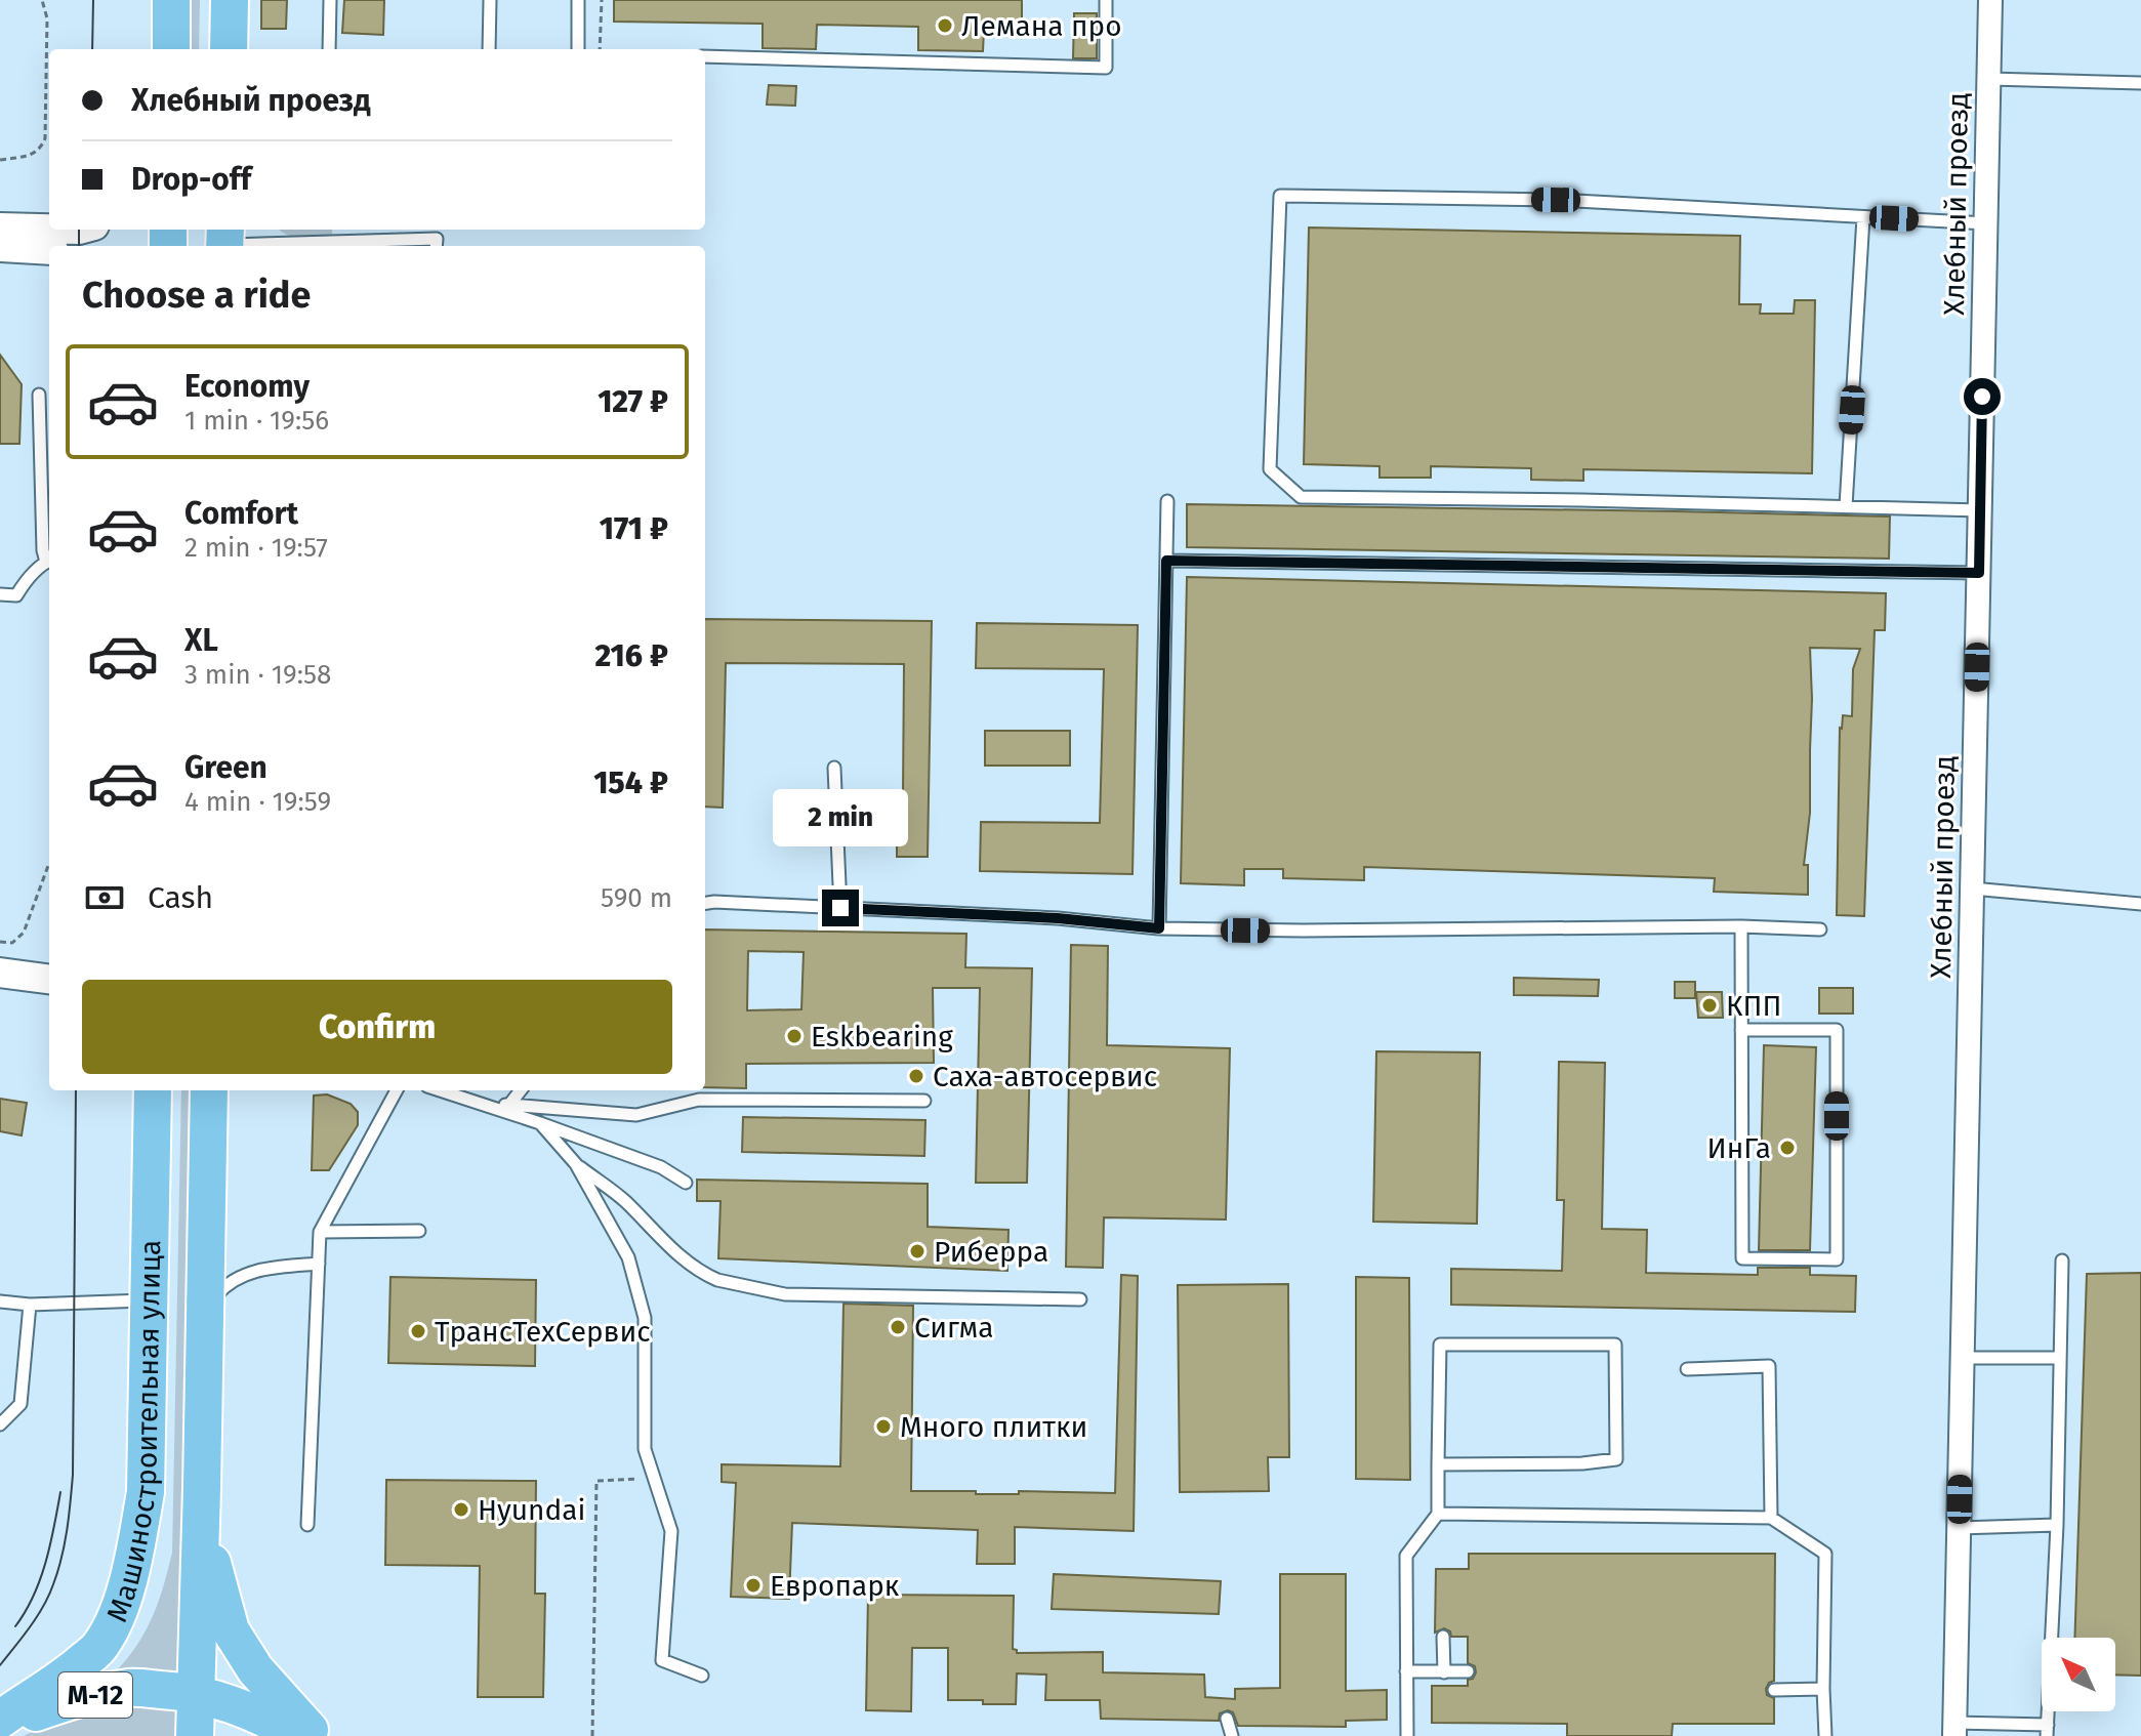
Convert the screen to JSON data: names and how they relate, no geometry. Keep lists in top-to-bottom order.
{
  "streets": {
    "main road": ["Машиностроительная улица", "М-12"],
    "street": ["Хлебный проезд"]
  },
  "places": [
    "Лемана про",
    "КПП",
    "Eskbearing",
    "Саха-автосервис",
    "ИнГа",
    "Риберра",
    "Сигма",
    "ТрансТехСервис",
    "Много плитки",
    "Hyundai",
    "Европарк"
  ],
  "north": "top left",
  "page": {
    "banner": ["Хлебный проезд", "Drop-off"],
    "heading": "Choose a ride",
    "list": [
      {
        "name": "Economy",
        "note": "1 min · 19:56",
        "value": "127 ₽"
      },
      {
        "name": "Comfort",
        "note": "2 min · 19:57",
        "value": "171 ₽"
      },
      {
        "name": "XL",
        "note": "3 min · 19:58",
        "value": "216 ₽"
      },
      {
        "name": "Green",
        "note": "4 min · 19:59",
        "value": "154 ₽"
      }
    ],
    "bubble": "2 min",
    "pay": ["Cash", "590 m"],
    "buttons": "Confirm"
  }
}
